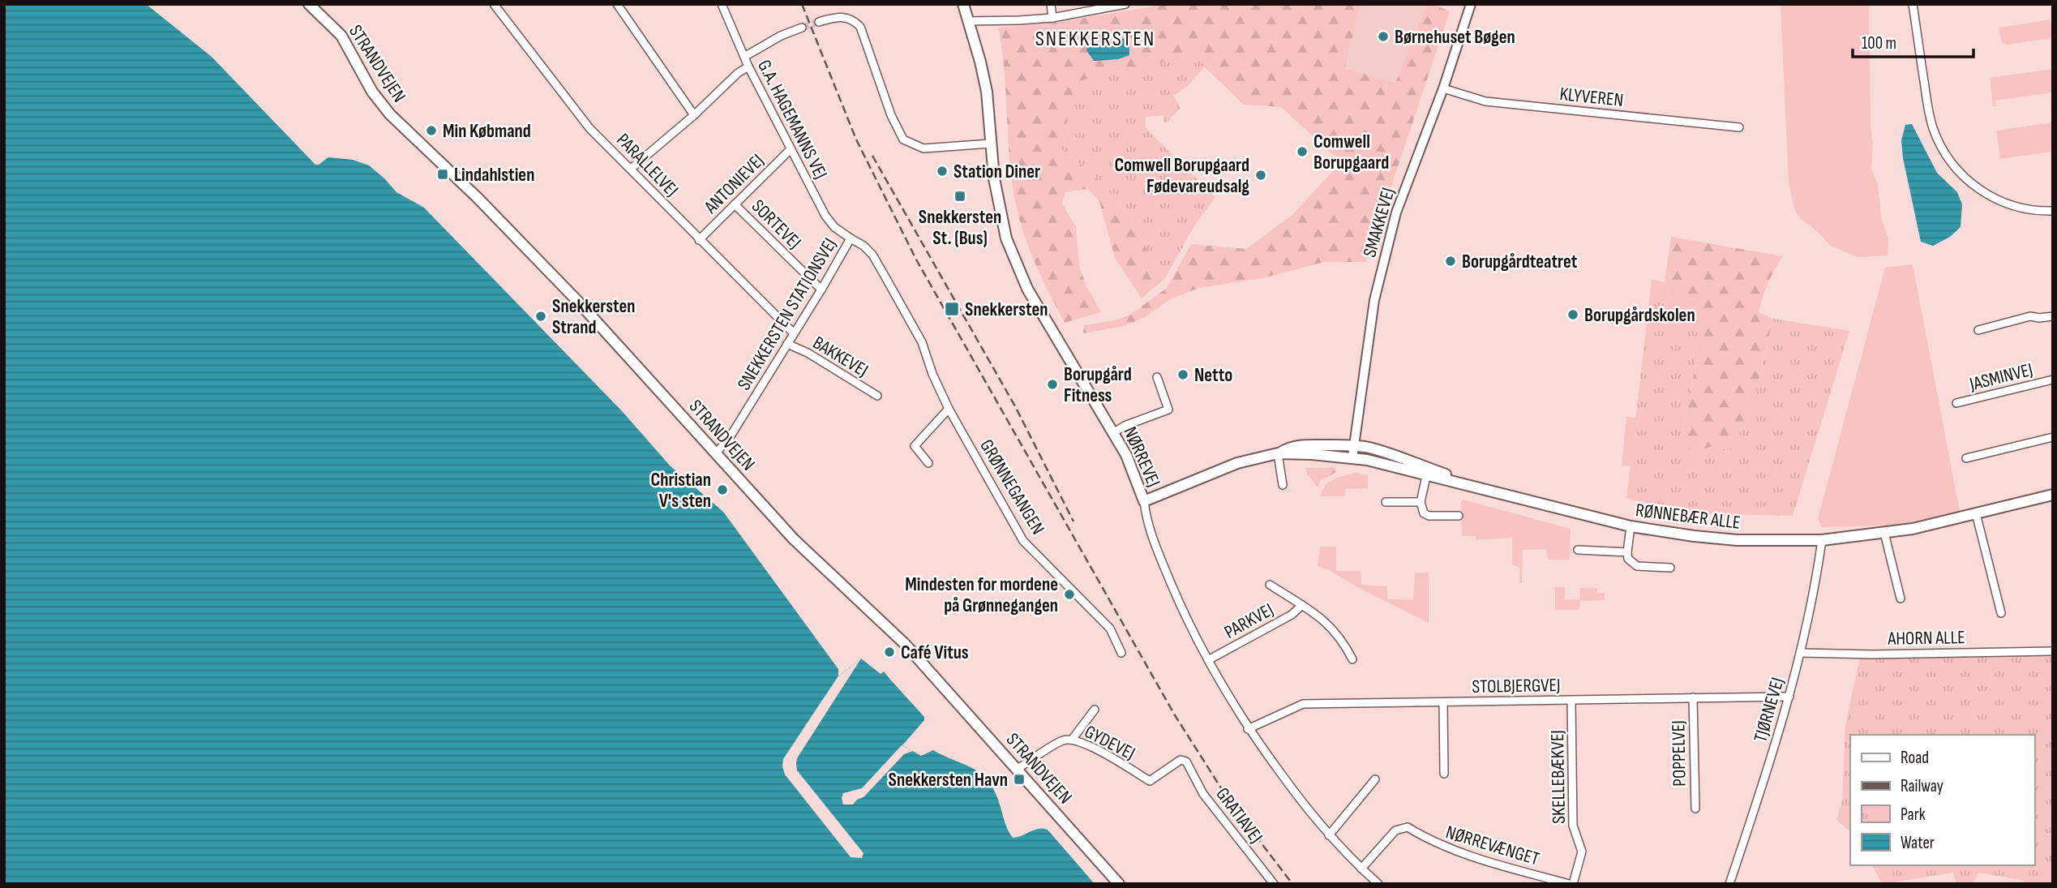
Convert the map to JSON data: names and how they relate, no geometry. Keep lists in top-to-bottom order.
{
  "streets": {
    "main road": ["STRANDVEJEN", "NØRREVEJ", "RØNNEBÆR ALLE"],
    "street": [
      "KLYVEREN",
      "G.A. HAGEMANNS VEJ",
      "PARALLELVEJ",
      "ANTONIEVEJ",
      "SMAKKEVEJ",
      "SORTEVEJ",
      "SNEKKERSTEN STATIONSVEJ",
      "BAKKEVEJ",
      "JASMINVEJ",
      "GRØNNEGANGEN",
      "PARKVEJ",
      "AHORN ALLE",
      "STOLBJERGVEJ",
      "TJØRNEVEJ",
      "GYDEVEJ",
      "POPPELVEJ",
      "SKELLEBÆKVEJ",
      "GRATIAVEJ",
      "NØRREVÆNGET"
    ]
  },
  "crossings": [
    ["STRANDVEJEN", "SNEKKERSTEN STATIONSVEJ"],
    ["STRANDVEJEN", "GYDEVEJ"],
    ["KLYVEREN", "SMAKKEVEJ"],
    ["G.A. HAGEMANNS VEJ", "ANTONIEVEJ"],
    ["G.A. HAGEMANNS VEJ", "SNEKKERSTEN STATIONSVEJ"],
    ["PARALLELVEJ", "ANTONIEVEJ"],
    ["PARALLELVEJ", "SNEKKERSTEN STATIONSVEJ"],
    ["ANTONIEVEJ", "SORTEVEJ"],
    ["SMAKKEVEJ", "RØNNEBÆR ALLE"],
    ["SORTEVEJ", "SNEKKERSTEN STATIONSVEJ"],
    ["SNEKKERSTEN STATIONSVEJ", "BAKKEVEJ"],
    ["SNEKKERSTEN STATIONSVEJ", "GRØNNEGANGEN"],
    ["NØRREVEJ", "RØNNEBÆR ALLE"],
    ["NØRREVEJ", "PARKVEJ"],
    ["NØRREVEJ", "STOLBJERGVEJ"],
    ["NØRREVEJ", "NØRREVÆNGET"],
    ["RØNNEBÆR ALLE", "TJØRNEVEJ"],
    ["AHORN ALLE", "TJØRNEVEJ"],
    ["STOLBJERGVEJ", "TJØRNEVEJ"],
    ["STOLBJERGVEJ", "POPPELVEJ"],
    ["STOLBJERGVEJ", "SKELLEBÆKVEJ"],
    ["GYDEVEJ", "GRATIAVEJ"],
    ["SKELLEBÆKVEJ", "NØRREVÆNGET"]
  ],
  "districts": ["SNEKKERSTEN"],
  "places": {
    "other": [
      "Børnehuset Bøgen",
      "Min Købmand",
      "Comwell Borupgaard",
      "Station Diner",
      "Comwell Borupgaard Fødevareudsalg",
      "Borupgårdteatret",
      "Borupgårdskolen",
      "Snekkersten Strand",
      "Netto",
      "Borupgård Fitness",
      "Christian V's sten",
      "Mindesten for mordene på Grønnegangen",
      "Café Vitus"
    ],
    "transit": [
      "Lindahlstien",
      "Snekkersten St. (Bus)",
      "Snekkersten",
      "Snekkersten Havn"
    ]
  },
  "legend": [
    "Road",
    "Railway",
    "Park",
    "Water"
  ],
  "scale_bar": "100 m"
}
